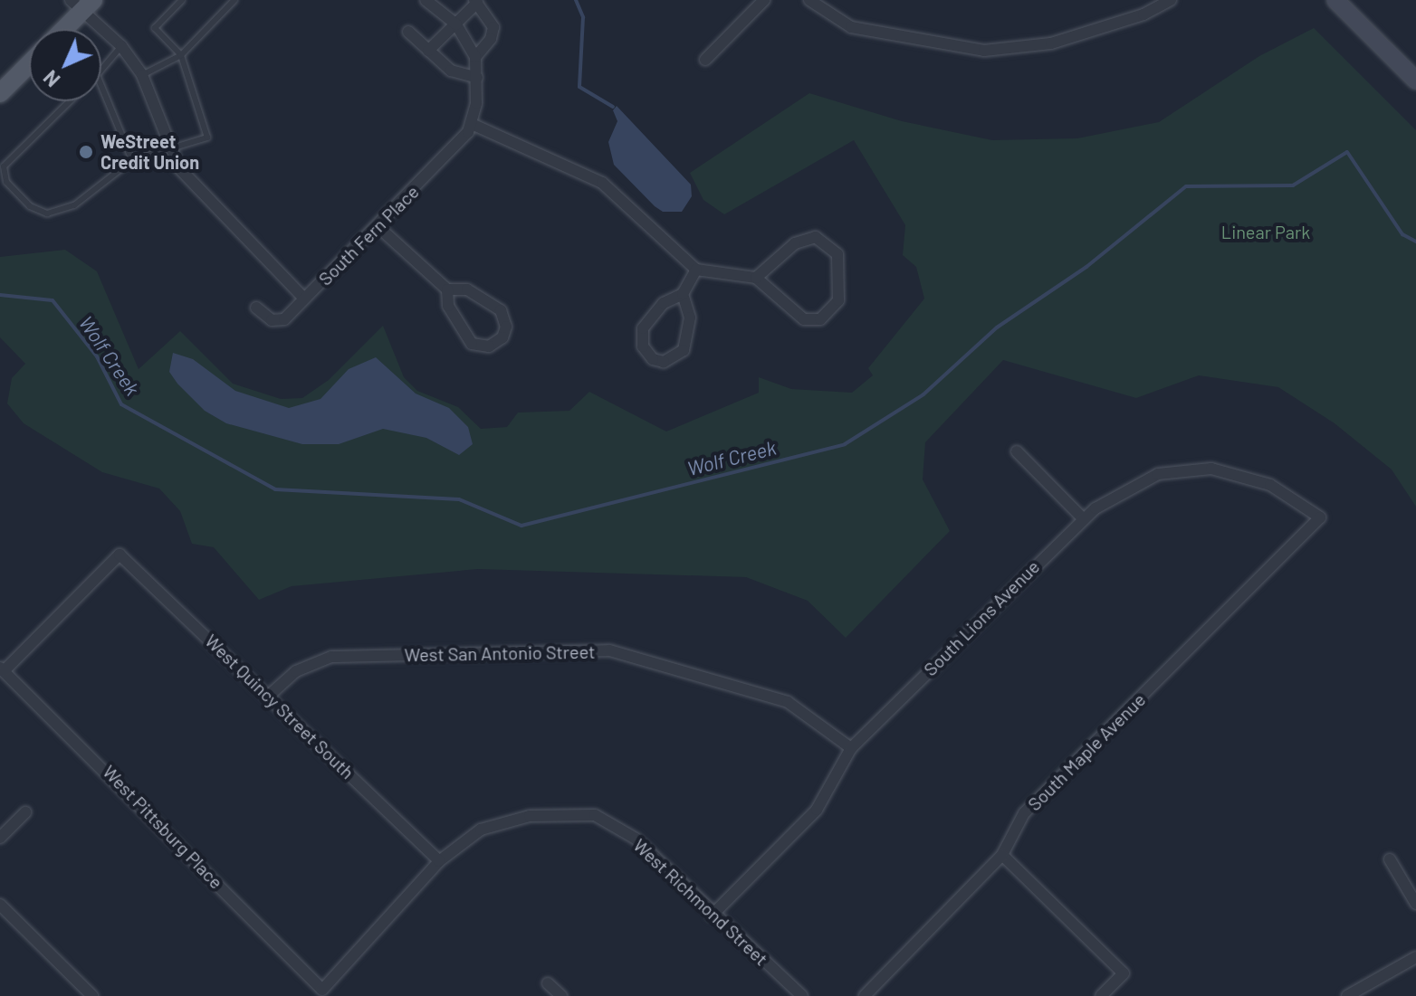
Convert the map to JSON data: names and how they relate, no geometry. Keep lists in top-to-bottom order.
{
  "streets": {
    "street": [
      "South Fern Place",
      "South Lions Avenue",
      "West San Antonio Street",
      "West Quincy Street South",
      "South Maple Avenue",
      "West Pittsburg Place",
      "West Richmond Street"
    ]
  },
  "crossings": [
    ["South Lions Avenue", "West San Antonio Street"],
    ["South Lions Avenue", "South Maple Avenue"],
    ["South Lions Avenue", "West Richmond Street"],
    ["West San Antonio Street", "West Quincy Street South"],
    ["West Quincy Street South", "West Pittsburg Place"],
    ["West Quincy Street South", "West Richmond Street"],
    ["West Pittsburg Place", "West Richmond Street"]
  ],
  "water": ["Wolf Creek"],
  "parks": ["Linear Park"],
  "places": ["WeStreet Credit Union"],
  "north": "bottom left"
}
